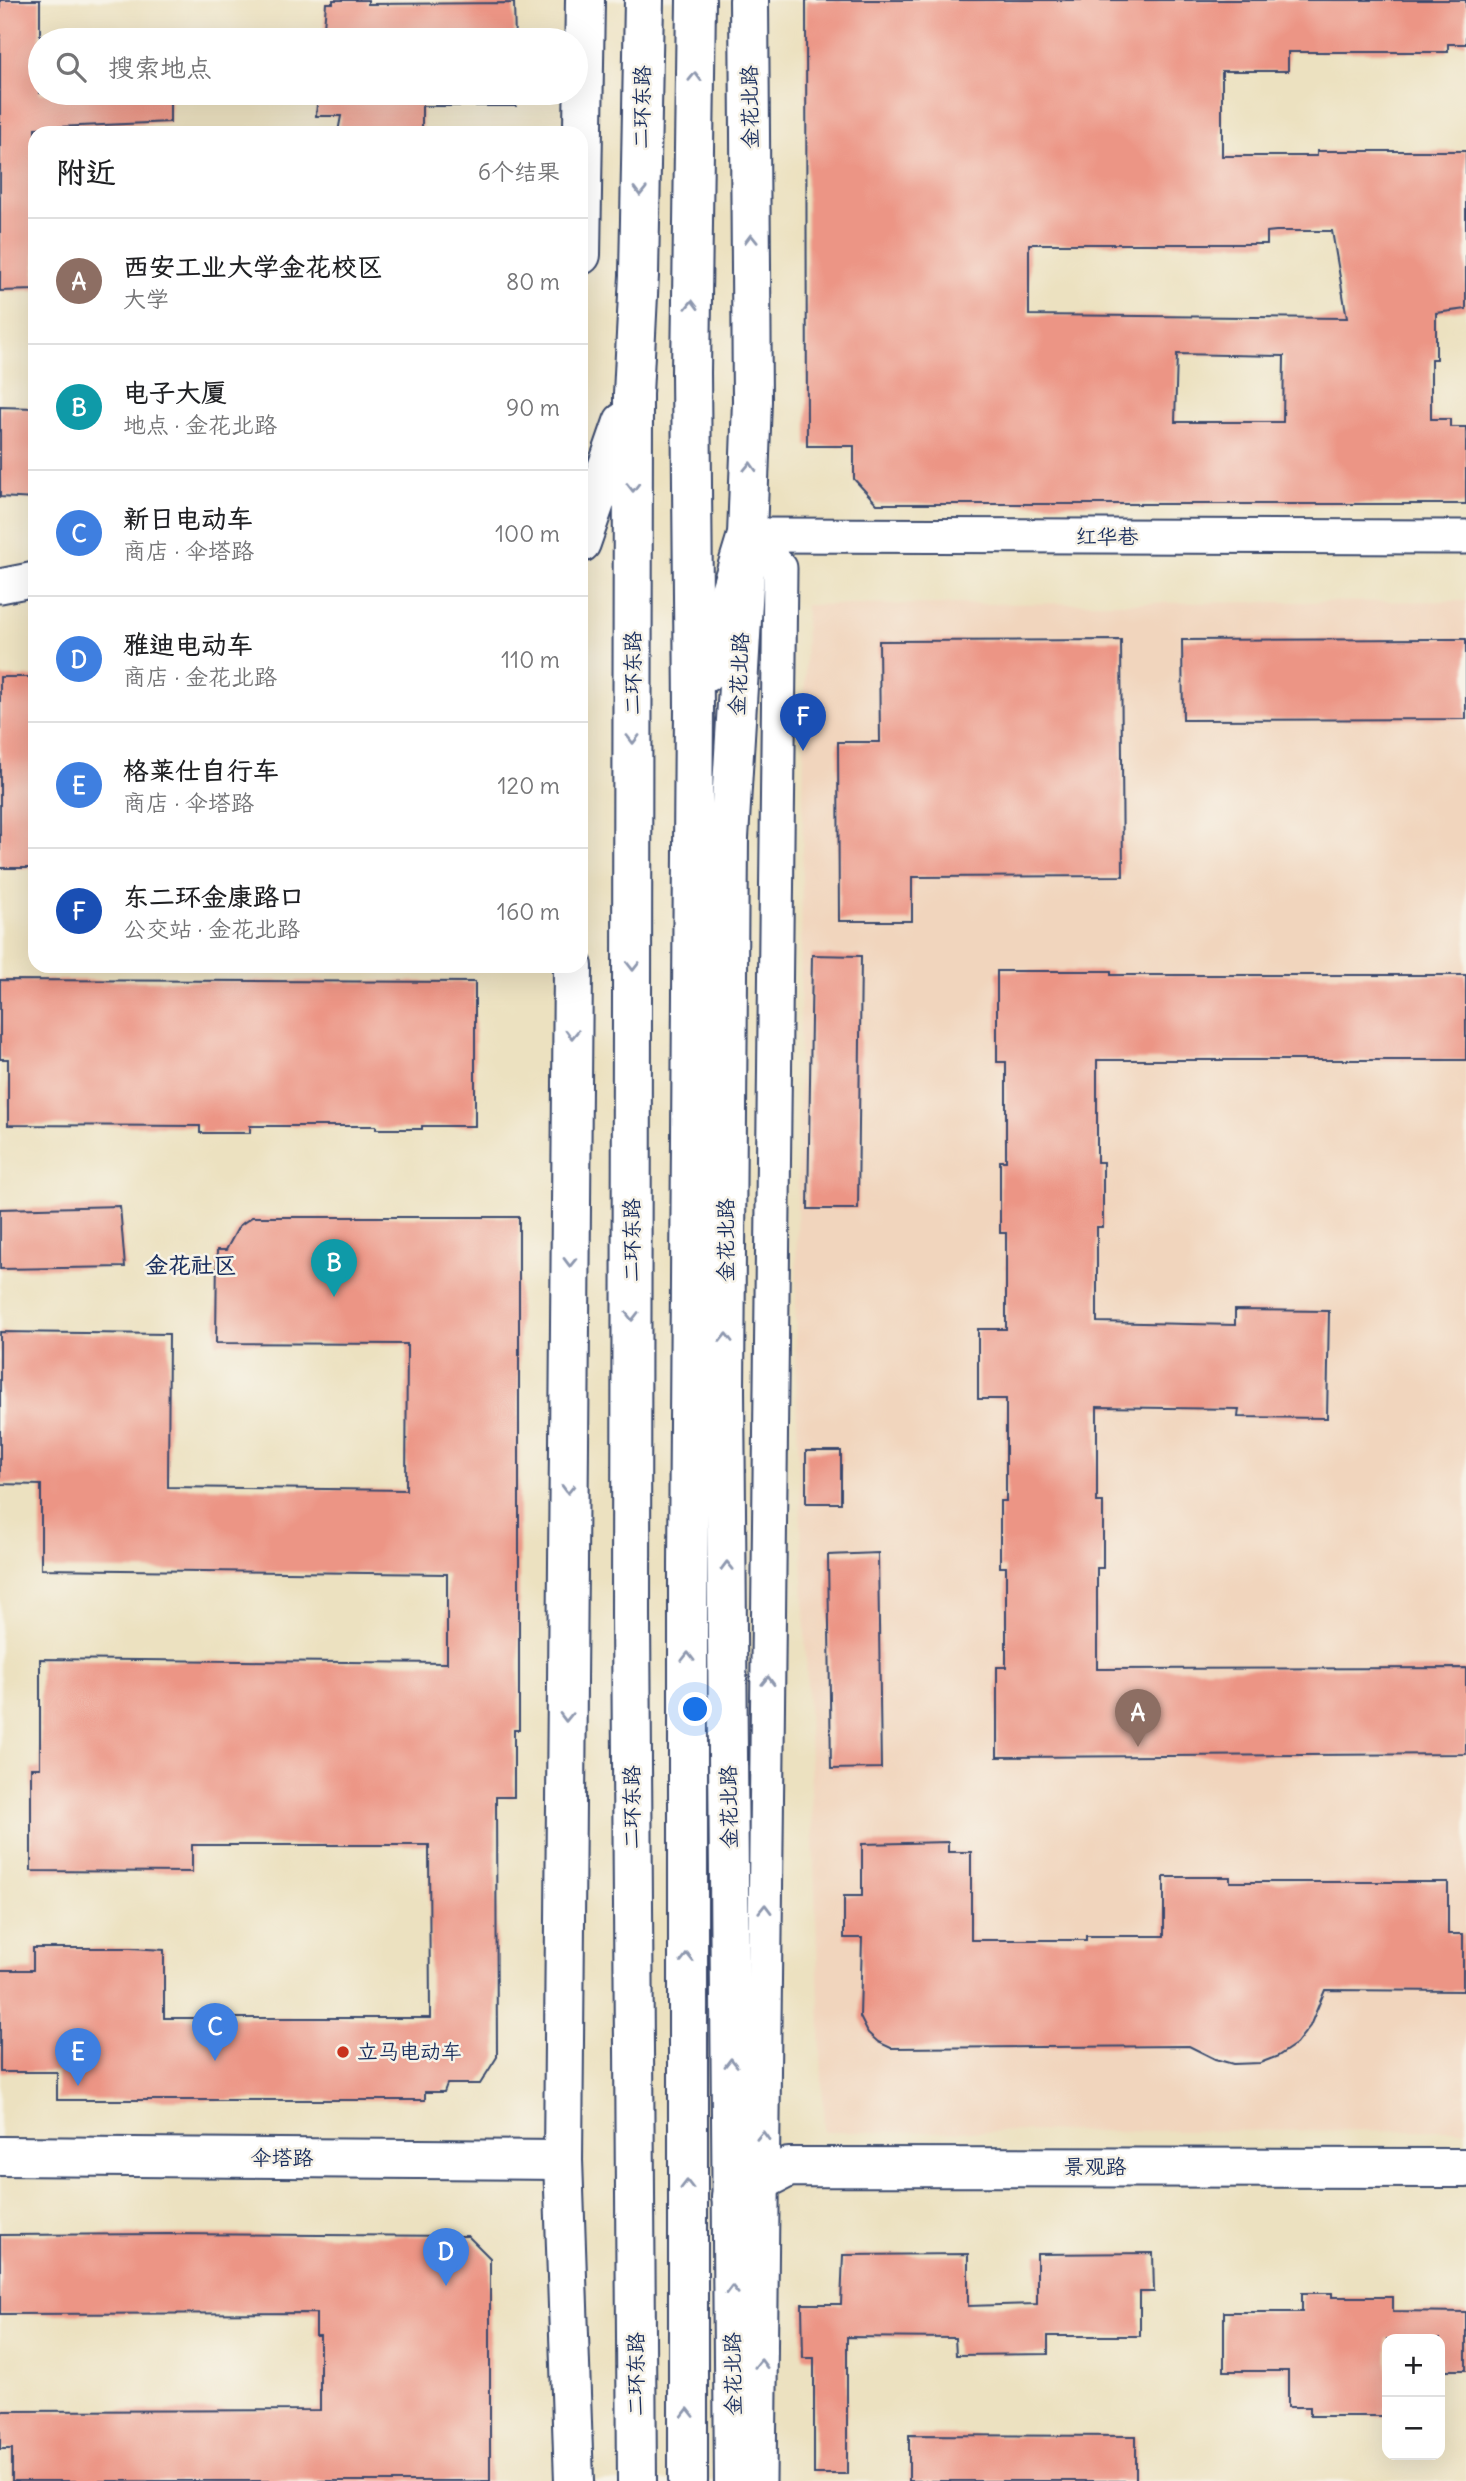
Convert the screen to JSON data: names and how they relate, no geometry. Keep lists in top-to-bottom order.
{
  "streets": {
    "main road": [
      "二环东路",
      "金花北路",
      "伞塔路",
      "景观路"
    ],
    "street": ["红华巷"]
  },
  "crossings": [
    ["金花北路", "红华巷"],
    ["金花北路", "景观路"]
  ],
  "districts": ["金花社区"],
  "places": ["立马电动车"],
  "page": {
    "search": "搜索地点",
    "heading": ["附近", "6个结果"],
    "list": [
      {
        "mark": "A",
        "name": "西安工业大学金花校区",
        "note": "大学",
        "value": "80 m"
      },
      {
        "mark": "B",
        "name": "电子大厦",
        "note": "地点 · 金花北路",
        "value": "90 m"
      },
      {
        "mark": "C",
        "name": "新日电动车",
        "note": "商店 · 伞塔路",
        "value": "100 m"
      },
      {
        "mark": "D",
        "name": "雅迪电动车",
        "note": "商店 · 金花北路",
        "value": "110 m"
      },
      {
        "mark": "E",
        "name": "格莱仕自行车",
        "note": "商店 · 伞塔路",
        "value": "120 m"
      },
      {
        "mark": "F",
        "name": "东二环金康路口",
        "note": "公交站 · 金花北路",
        "value": "160 m"
      }
    ],
    "pins": [
      "F",
      "B",
      "A",
      "C",
      "E",
      "D"
    ],
    "map_buttons": ["+", "−"]
  }
}
